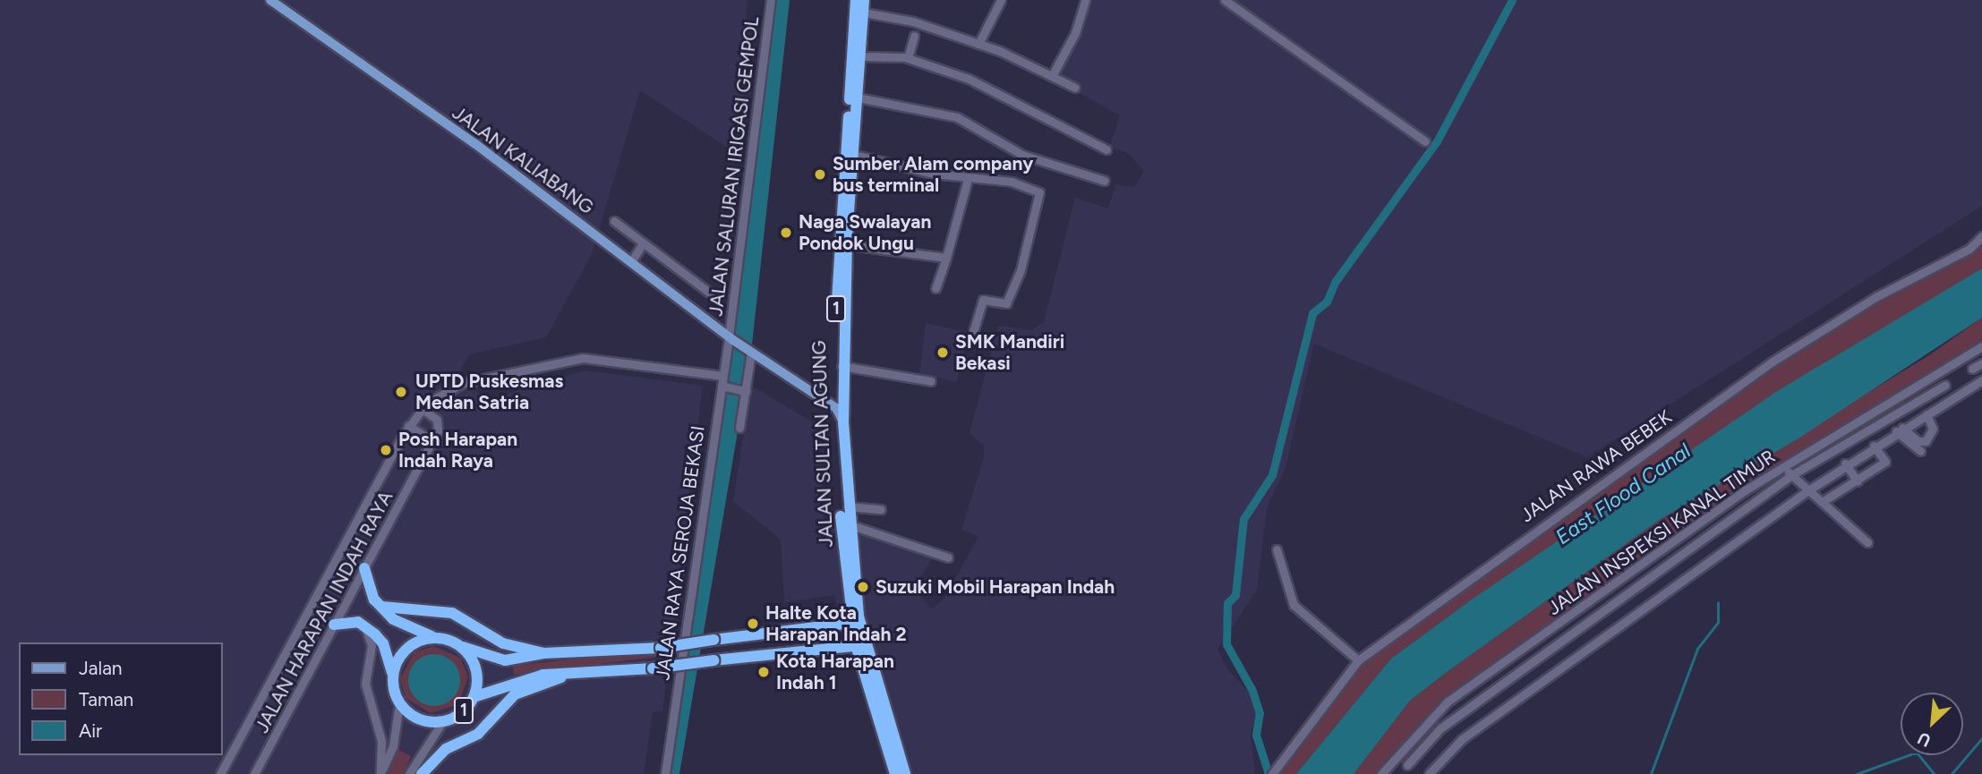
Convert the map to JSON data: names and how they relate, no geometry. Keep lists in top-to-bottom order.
{
  "streets": {
    "highway": ["1", "JALAN SULTAN AGUNG"],
    "main road": ["JALAN KALIABANG"],
    "street": [
      "JALAN SALURAN IRIGASI GEMPOL",
      "JALAN RAWA BEBEK",
      "JALAN INSPEKSI KANAL TIMUR",
      "JALAN RAYA SEROJA BEKASI",
      "JALAN HARAPAN INDAH RAYA"
    ]
  },
  "crossings": [
    ["JALAN KALIABANG", "JALAN SALURAN IRIGASI GEMPOL"],
    ["JALAN KALIABANG", "JALAN SULTAN AGUNG"],
    ["JALAN KALIABANG", "JALAN RAYA SEROJA BEKASI"],
    ["JALAN SALURAN IRIGASI GEMPOL", "JALAN RAYA SEROJA BEKASI"],
    ["1", "JALAN SULTAN AGUNG"]
  ],
  "water": ["East Flood Canal"],
  "places": [
    "Sumber Alam company bus terminal",
    "Naga Swalayan Pondok Ungu",
    "SMK Mandiri Bekasi",
    "UPTD Puskesmas Medan Satria",
    "Posh Harapan Indah Raya",
    "Suzuki Mobil Harapan Indah",
    "Halte Kota Harapan Indah 2",
    "Kota Harapan Indah 1"
  ],
  "legend": ["Jalan", "Taman", "Air"],
  "north": "bottom left"
}
